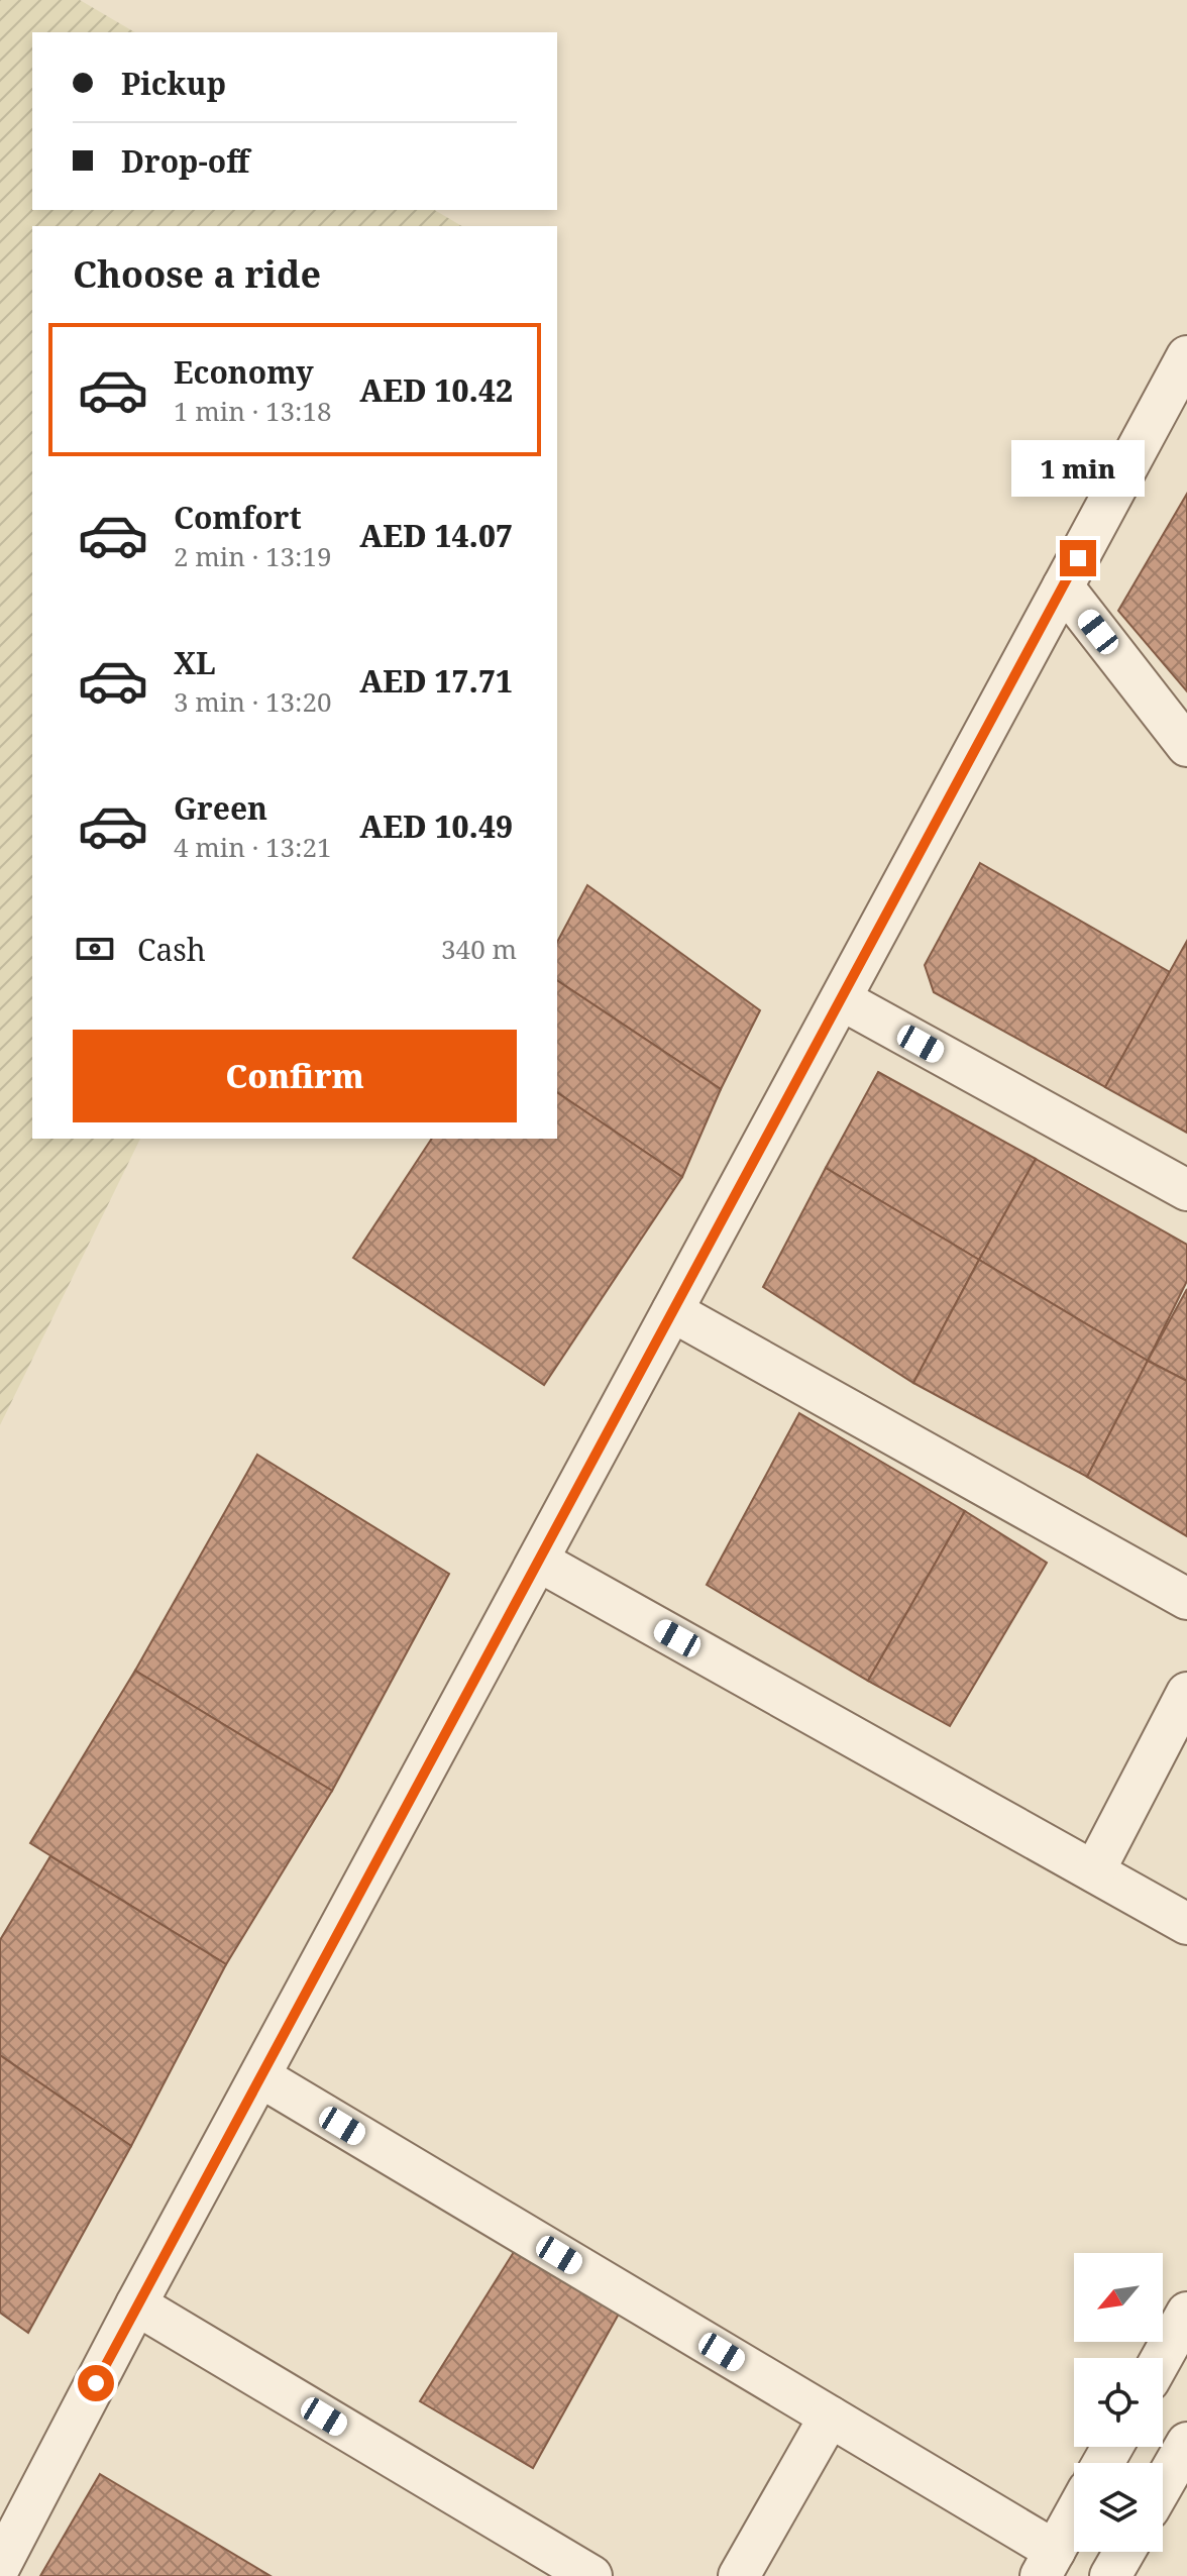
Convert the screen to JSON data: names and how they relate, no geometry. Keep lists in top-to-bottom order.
{
  "north": "bottom left",
  "page": {
    "banner": ["Pickup", "Drop-off"],
    "heading": "Choose a ride",
    "list": [
      {
        "name": "Economy",
        "note": "1 min · 13:18",
        "value": "AED 10.42"
      },
      {
        "name": "Comfort",
        "note": "2 min · 13:19",
        "value": "AED 14.07"
      },
      {
        "name": "XL",
        "note": "3 min · 13:20",
        "value": "AED 17.71"
      },
      {
        "name": "Green",
        "note": "4 min · 13:21",
        "value": "AED 10.49"
      }
    ],
    "bubble": "1 min",
    "pay": ["Cash", "340 m"],
    "buttons": "Confirm"
  }
}
